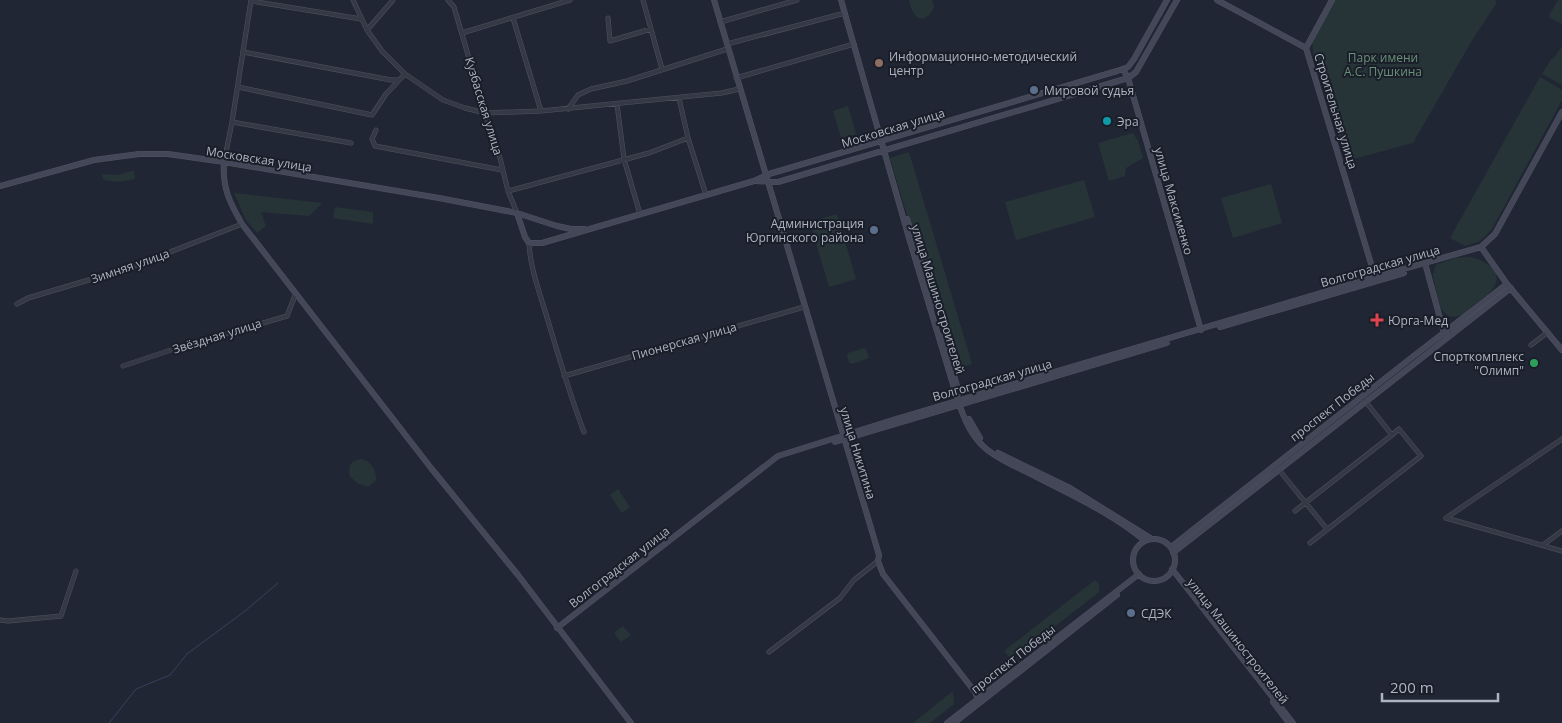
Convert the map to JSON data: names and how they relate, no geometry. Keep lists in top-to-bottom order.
{
  "streets": {
    "main road": [
      "Строительная улица",
      "Московская улица",
      "улица Максименко",
      "Волгоградская улица",
      "улица Машиностроителей",
      "проспект Победы",
      "улица Никитина"
    ],
    "street": [
      "Кузбасская улица",
      "Зимняя улица",
      "Звёздная улица",
      "Пионерская улица"
    ]
  },
  "crossings": [
    ["Кузбасская улица", "Московская улица"],
    ["Строительная улица", "Волгоградская улица"],
    ["Московская улица", "улица Максименко"],
    ["Московская улица", "улица Машиностроителей"],
    ["Московская улица", "улица Никитина"],
    ["улица Максименко", "Волгоградская улица"],
    ["Волгоградская улица", "улица Машиностроителей"],
    ["Волгоградская улица", "улица Никитина"],
    ["улица Машиностроителей", "проспект Победы"],
    ["Пионерская улица", "улица Никитина"],
    ["проспект Победы", "улица Никитина"]
  ],
  "parks": ["Парк имени А.С. Пушкина"],
  "places": {
    "other": [
      "Информационно-методический центр",
      "Мировой судья",
      "Эра",
      "Администрация Юргинского района",
      "Спорткомплекс \"Олимп\"",
      "СДЭК"
    ],
    "health": ["Юрга-Мед"]
  },
  "scale_bar": "200 m"
}
